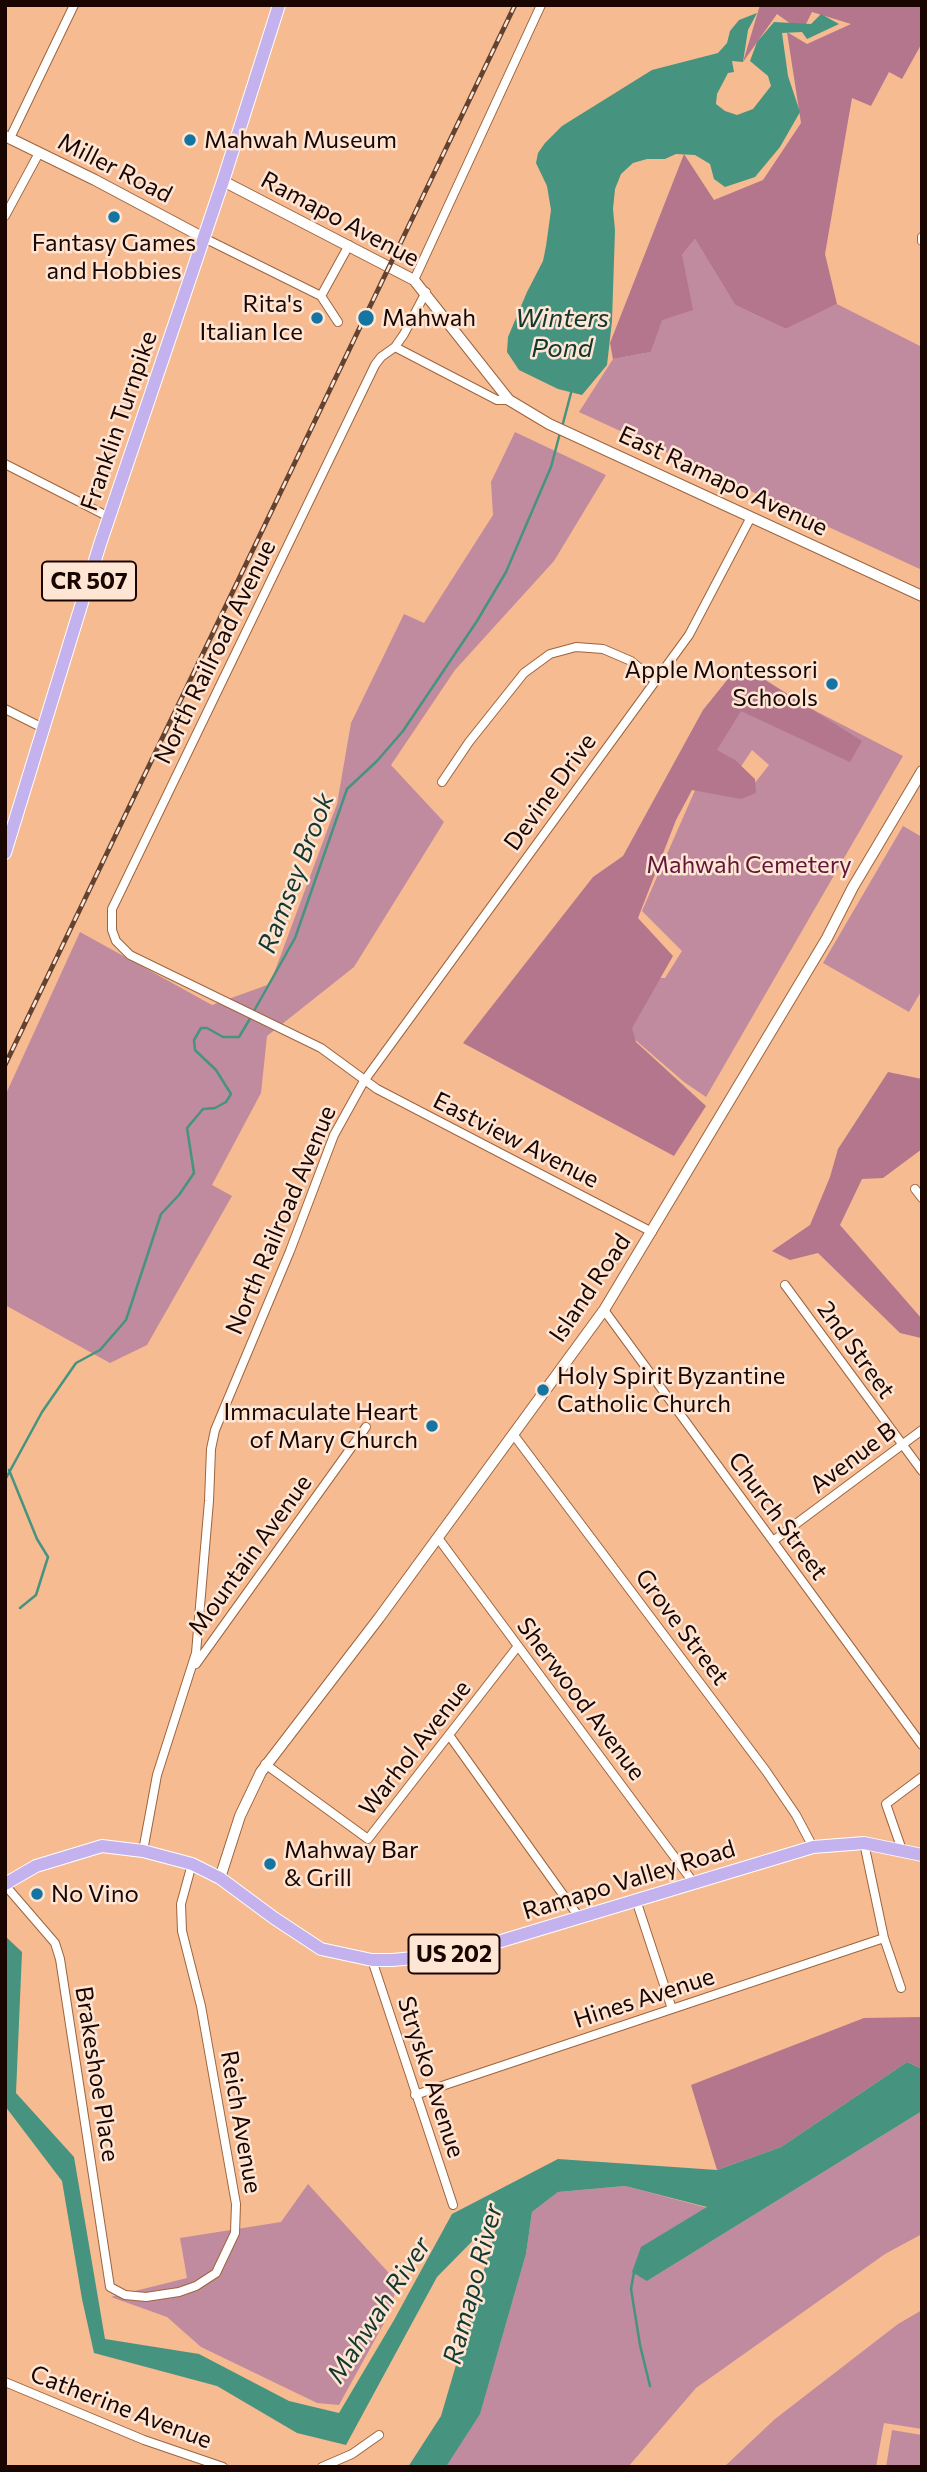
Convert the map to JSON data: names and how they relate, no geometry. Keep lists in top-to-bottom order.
{
  "streets": {
    "main road": [
      "Miller Road",
      "Ramapo Avenue",
      "Franklin Turnpike",
      "East Ramapo Avenue",
      "CR 507",
      "Island Road",
      "Ramapo Valley Road",
      "US 202"
    ],
    "street": [
      "North Railroad Avenue",
      "Devine Drive",
      "Eastview Avenue",
      "2nd Street",
      "Avenue B",
      "Church Street",
      "Mountain Avenue",
      "Grove Street",
      "Sherwood Avenue",
      "Warhol Avenue",
      "Hines Avenue",
      "Brakeshoe Place",
      "Strysko Avenue",
      "Reich Avenue",
      "Catherine Avenue"
    ]
  },
  "crossings": [
    ["Miller Road", "Franklin Turnpike"],
    ["Ramapo Avenue", "Franklin Turnpike"],
    ["Ramapo Avenue", "East Ramapo Avenue"],
    ["Ramapo Avenue", "North Railroad Avenue"],
    ["East Ramapo Avenue", "Devine Drive"],
    ["North Railroad Avenue", "Devine Drive"],
    ["North Railroad Avenue", "Eastview Avenue"],
    ["North Railroad Avenue", "Mountain Avenue"],
    ["North Railroad Avenue", "Ramapo Valley Road"],
    ["Devine Drive", "Eastview Avenue"],
    ["Eastview Avenue", "Island Road"],
    ["Island Road", "Church Street"],
    ["Island Road", "Grove Street"],
    ["Island Road", "Sherwood Avenue"],
    ["Island Road", "Warhol Avenue"],
    ["Island Road", "Ramapo Valley Road"],
    ["2nd Street", "Avenue B"],
    ["Avenue B", "Church Street"],
    ["Grove Street", "Ramapo Valley Road"],
    ["Sherwood Avenue", "Warhol Avenue"],
    ["Sherwood Avenue", "Ramapo Valley Road"],
    ["Ramapo Valley Road", "Brakeshoe Place"],
    ["Ramapo Valley Road", "Strysko Avenue"],
    ["Ramapo Valley Road", "Reich Avenue"],
    ["Hines Avenue", "Strysko Avenue"],
    ["Brakeshoe Place", "Reich Avenue"]
  ],
  "water": [
    "Winters Pond",
    "Ramsey Brook",
    "Ramapo River",
    "Mahwah River"
  ],
  "parks": ["Mahwah Cemetery"],
  "places": [
    "Mahwah Museum",
    "Fantasy Games and Hobbies",
    "Rita's Italian Ice",
    "Mahwah",
    "Apple Montessori Schools",
    "Holy Spirit Byzantine Catholic Church",
    "Immaculate Heart of Mary Church",
    "Mahway Bar & Grill",
    "No Vino"
  ]
}
